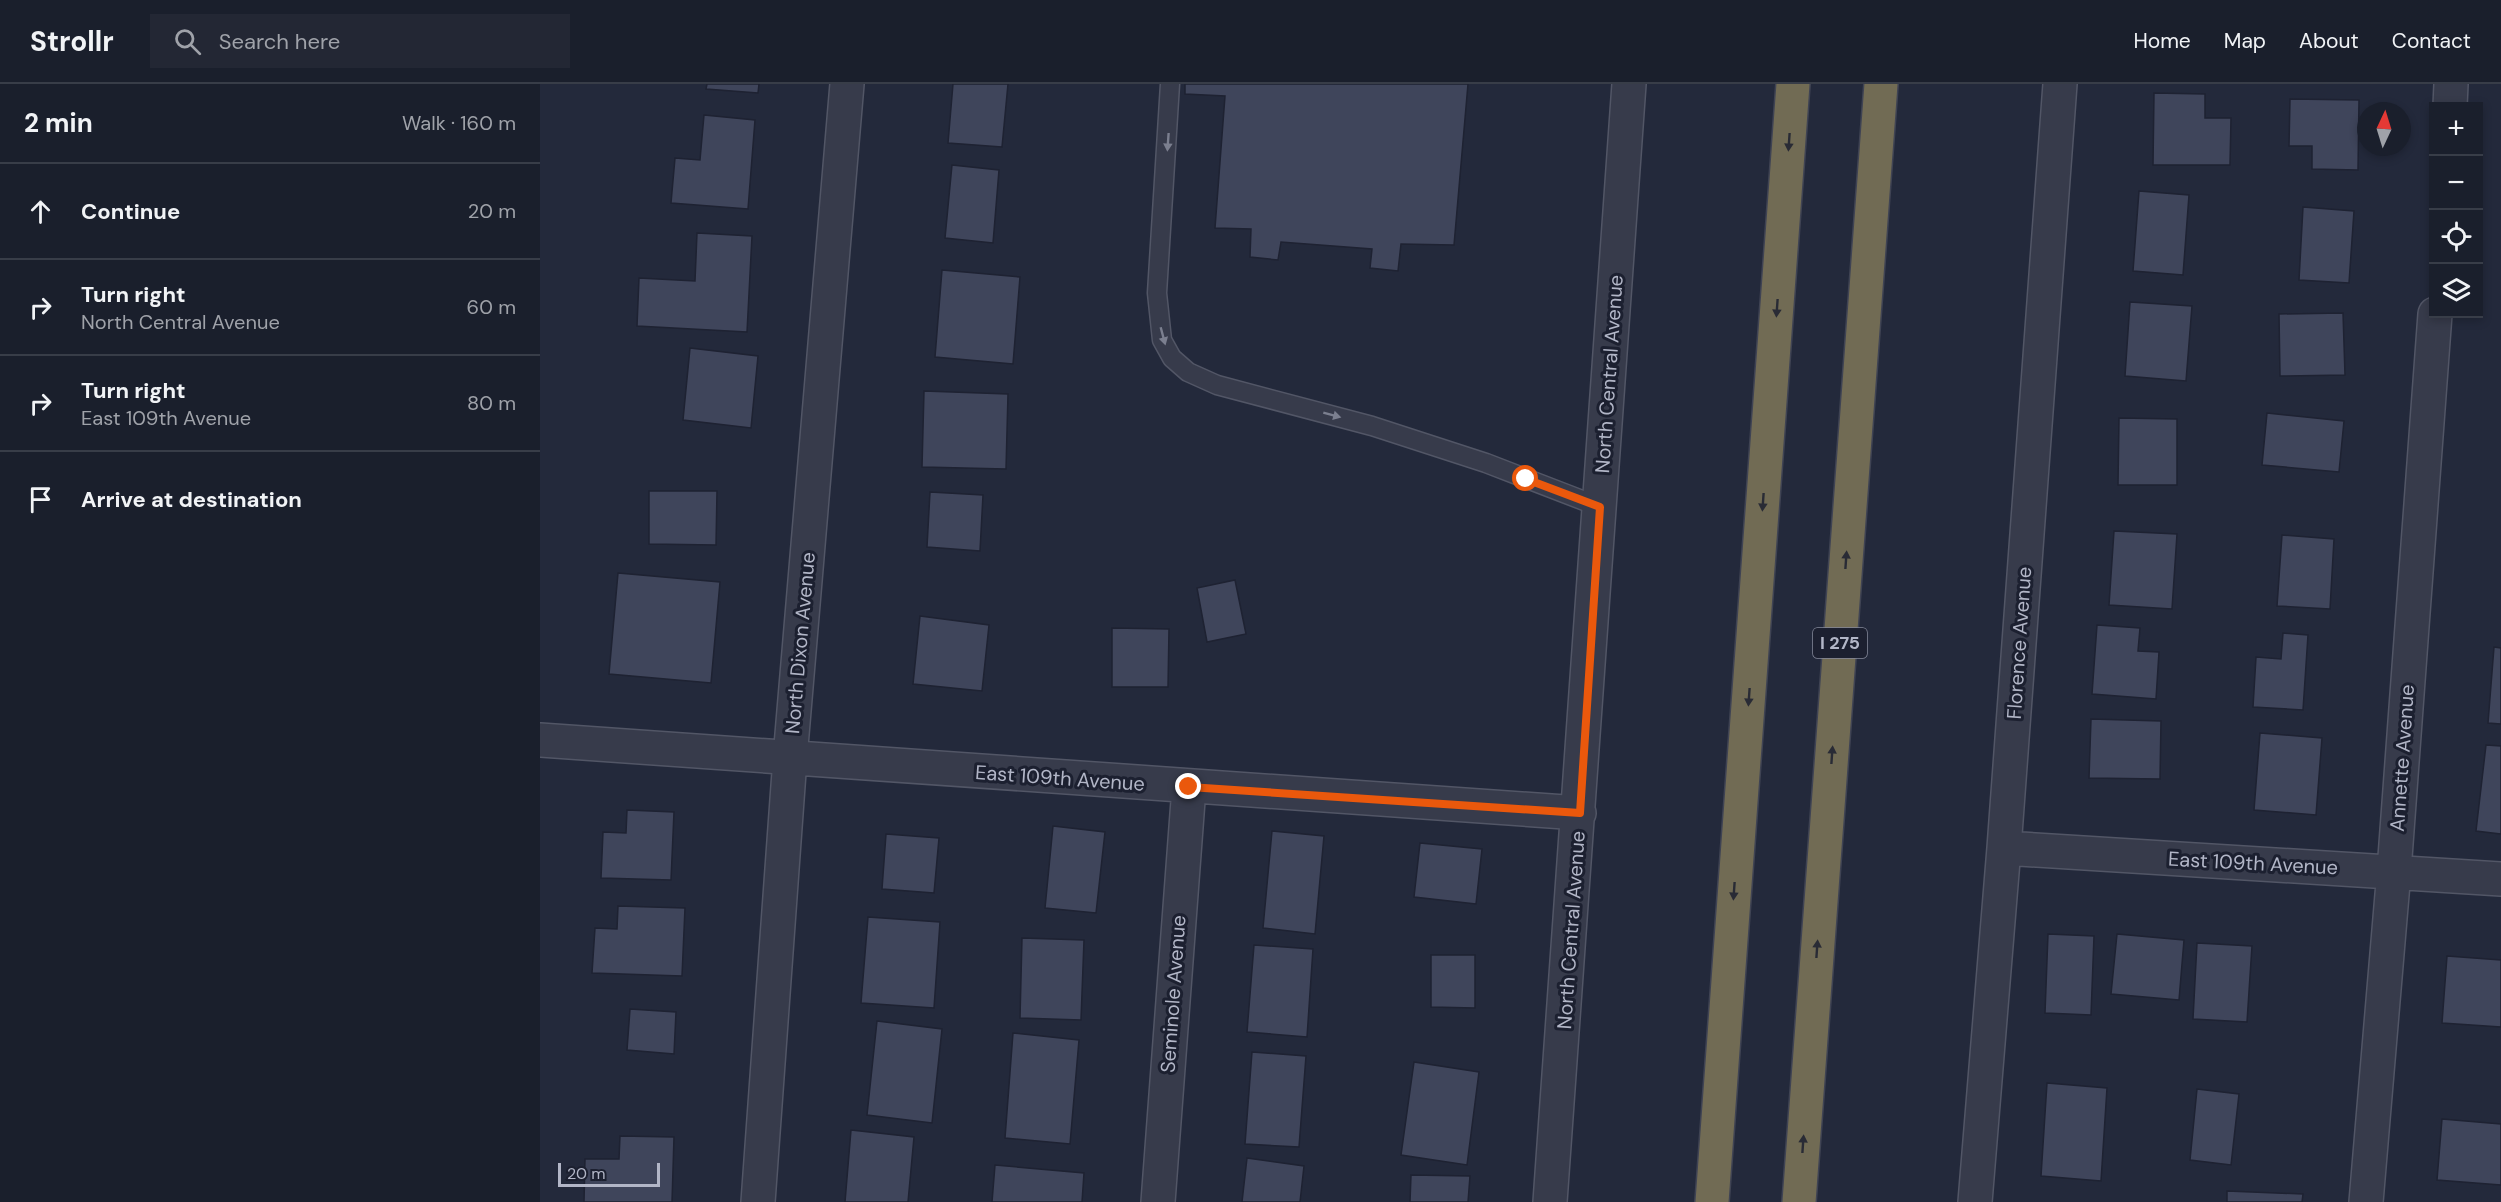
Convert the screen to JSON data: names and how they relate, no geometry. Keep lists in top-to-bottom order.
{
  "streets": {
    "highway": ["I 275"],
    "street": [
      "North Central Avenue",
      "North Dixon Avenue",
      "Florence Avenue",
      "Annette Avenue",
      "East 109th Avenue",
      "Seminole Avenue"
    ]
  },
  "crossings": [
    ["North Central Avenue", "East 109th Avenue"],
    ["North Dixon Avenue", "East 109th Avenue"],
    ["Florence Avenue", "East 109th Avenue"],
    ["Annette Avenue", "East 109th Avenue"],
    ["East 109th Avenue", "Seminole Avenue"]
  ],
  "scale_bar": "20 m",
  "north": "top",
  "page": {
    "header": "Strollr",
    "search": "Search here",
    "nav": [
      "Home",
      "Map",
      "About",
      "Contact"
    ],
    "heading": ["2 min", "Walk · 160 m"],
    "map_buttons": ["+", "−"],
    "list": [
      ["Continue", "20 m"],
      ["Turn right", "North Central Avenue", "60 m"],
      ["Turn right", "East 109th Avenue", "80 m"],
      "Arrive at destination"
    ],
    "scale": "20 m"
  }
}
